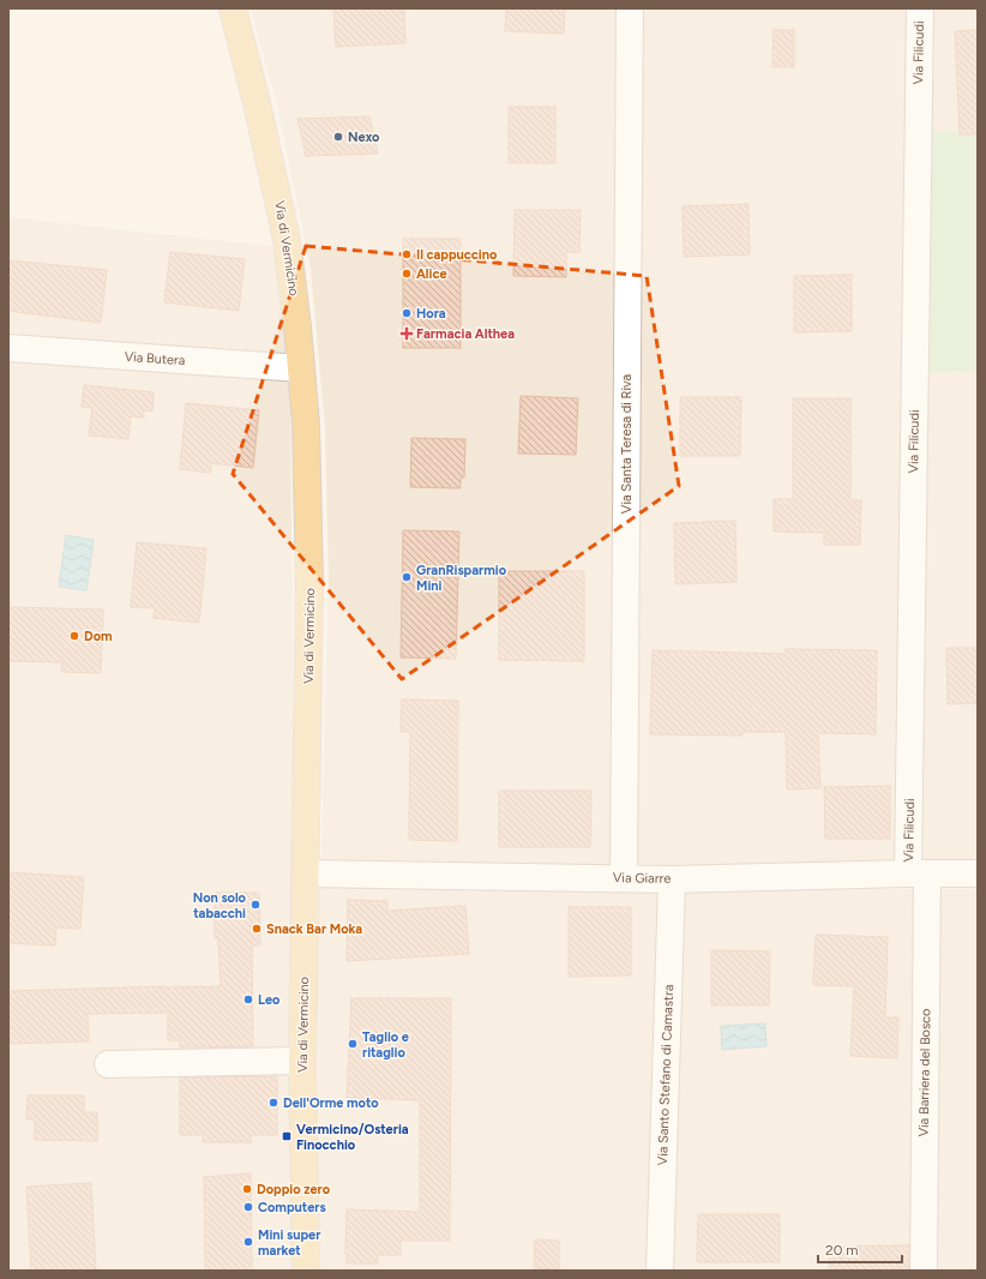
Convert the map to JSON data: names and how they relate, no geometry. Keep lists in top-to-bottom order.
{
  "streets": {
    "main road": ["Via di Vermicino"],
    "street": [
      "Via Filicudi",
      "Via Butera",
      "Via Santa Teresa di Riva",
      "Via Giarre",
      "Via Barriera del Bosco",
      "Via Santo Stefano di Camastra"
    ]
  },
  "crossings": [
    ["Via Filicudi", "Via Giarre"],
    ["Via Filicudi", "Via Barriera del Bosco"],
    ["Via di Vermicino", "Via Butera"],
    ["Via di Vermicino", "Via Giarre"],
    ["Via Santa Teresa di Riva", "Via Giarre"],
    ["Via Giarre", "Via Barriera del Bosco"],
    ["Via Giarre", "Via Santo Stefano di Camastra"]
  ],
  "places": {
    "other": [
      "Nexo",
      "Il cappuccino",
      "Alice",
      "Hora",
      "GranRisparmio Mini",
      "Dom",
      "Non solo tabacchi",
      "Snack Bar Moka",
      "Leo",
      "Taglio e ritaglio",
      "Dell'Orme moto",
      "Doppio zero",
      "Computers",
      "Mini super market"
    ],
    "health": ["Farmacia Althea"],
    "transit": ["Vermicino/Osteria Finocchio"]
  },
  "scale_bar": "20 m"
}
